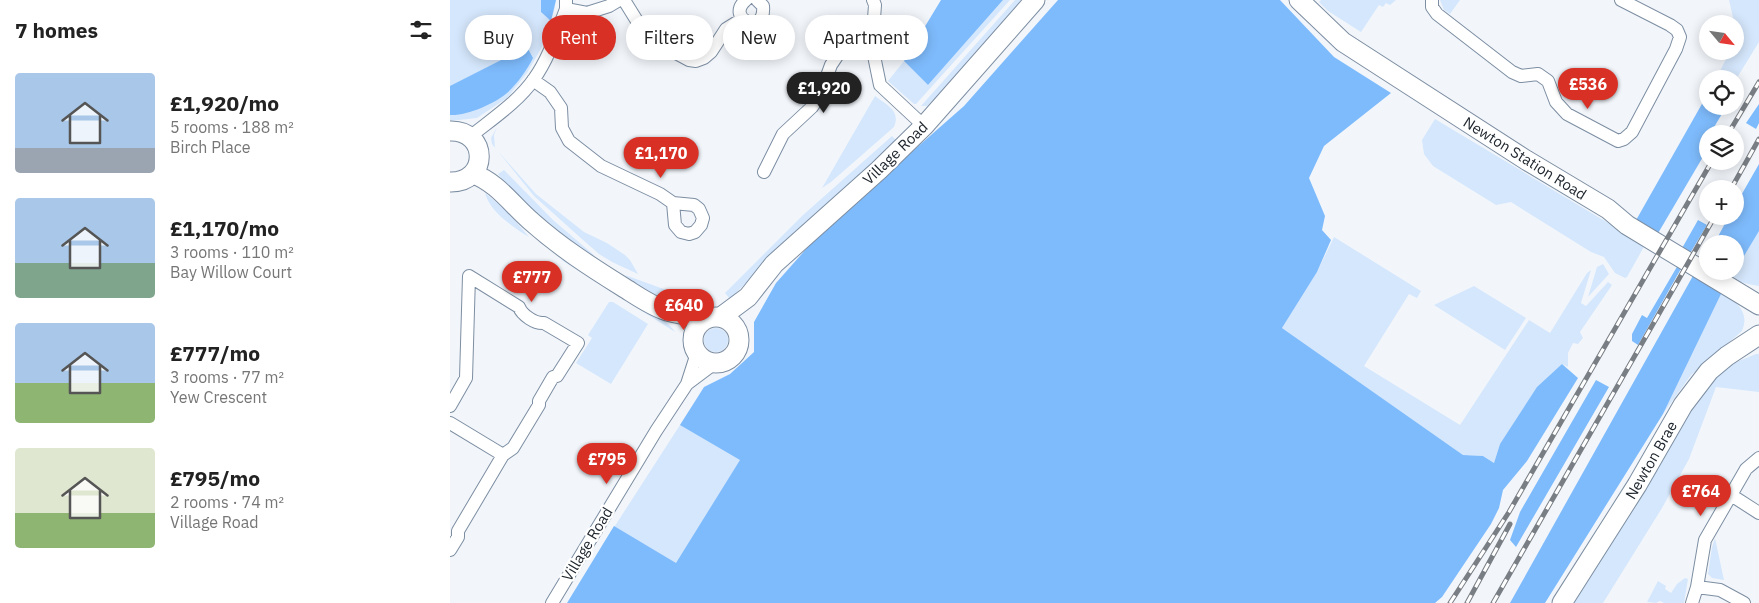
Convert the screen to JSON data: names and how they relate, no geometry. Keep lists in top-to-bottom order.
{
  "streets": {
    "street": ["Village Road", "Newton Station Road", "Newton Brae"]
  },
  "north": "bottom right",
  "page": {
    "heading": "7 homes",
    "map_buttons": ["+", "−"],
    "chip": [
      "Buy",
      "Rent",
      "Filters",
      "New",
      "Apartment"
    ],
    "list": [
      {
        "name": "£1,920/mo",
        "note": "5 rooms · 188 m² · Birch Place"
      },
      {
        "name": "£1,170/mo",
        "note": "3 rooms · 110 m² · Bay Willow Court"
      },
      {
        "name": "£777/mo",
        "note": "3 rooms · 77 m² · Yew Crescent"
      },
      {
        "name": "£795/mo",
        "note": "2 rooms · 74 m² · Village Road"
      }
    ],
    "price": [
      "£536",
      "£1,920",
      "£1,170",
      "£777",
      "£640",
      "£795",
      "£764"
    ]
  }
}
